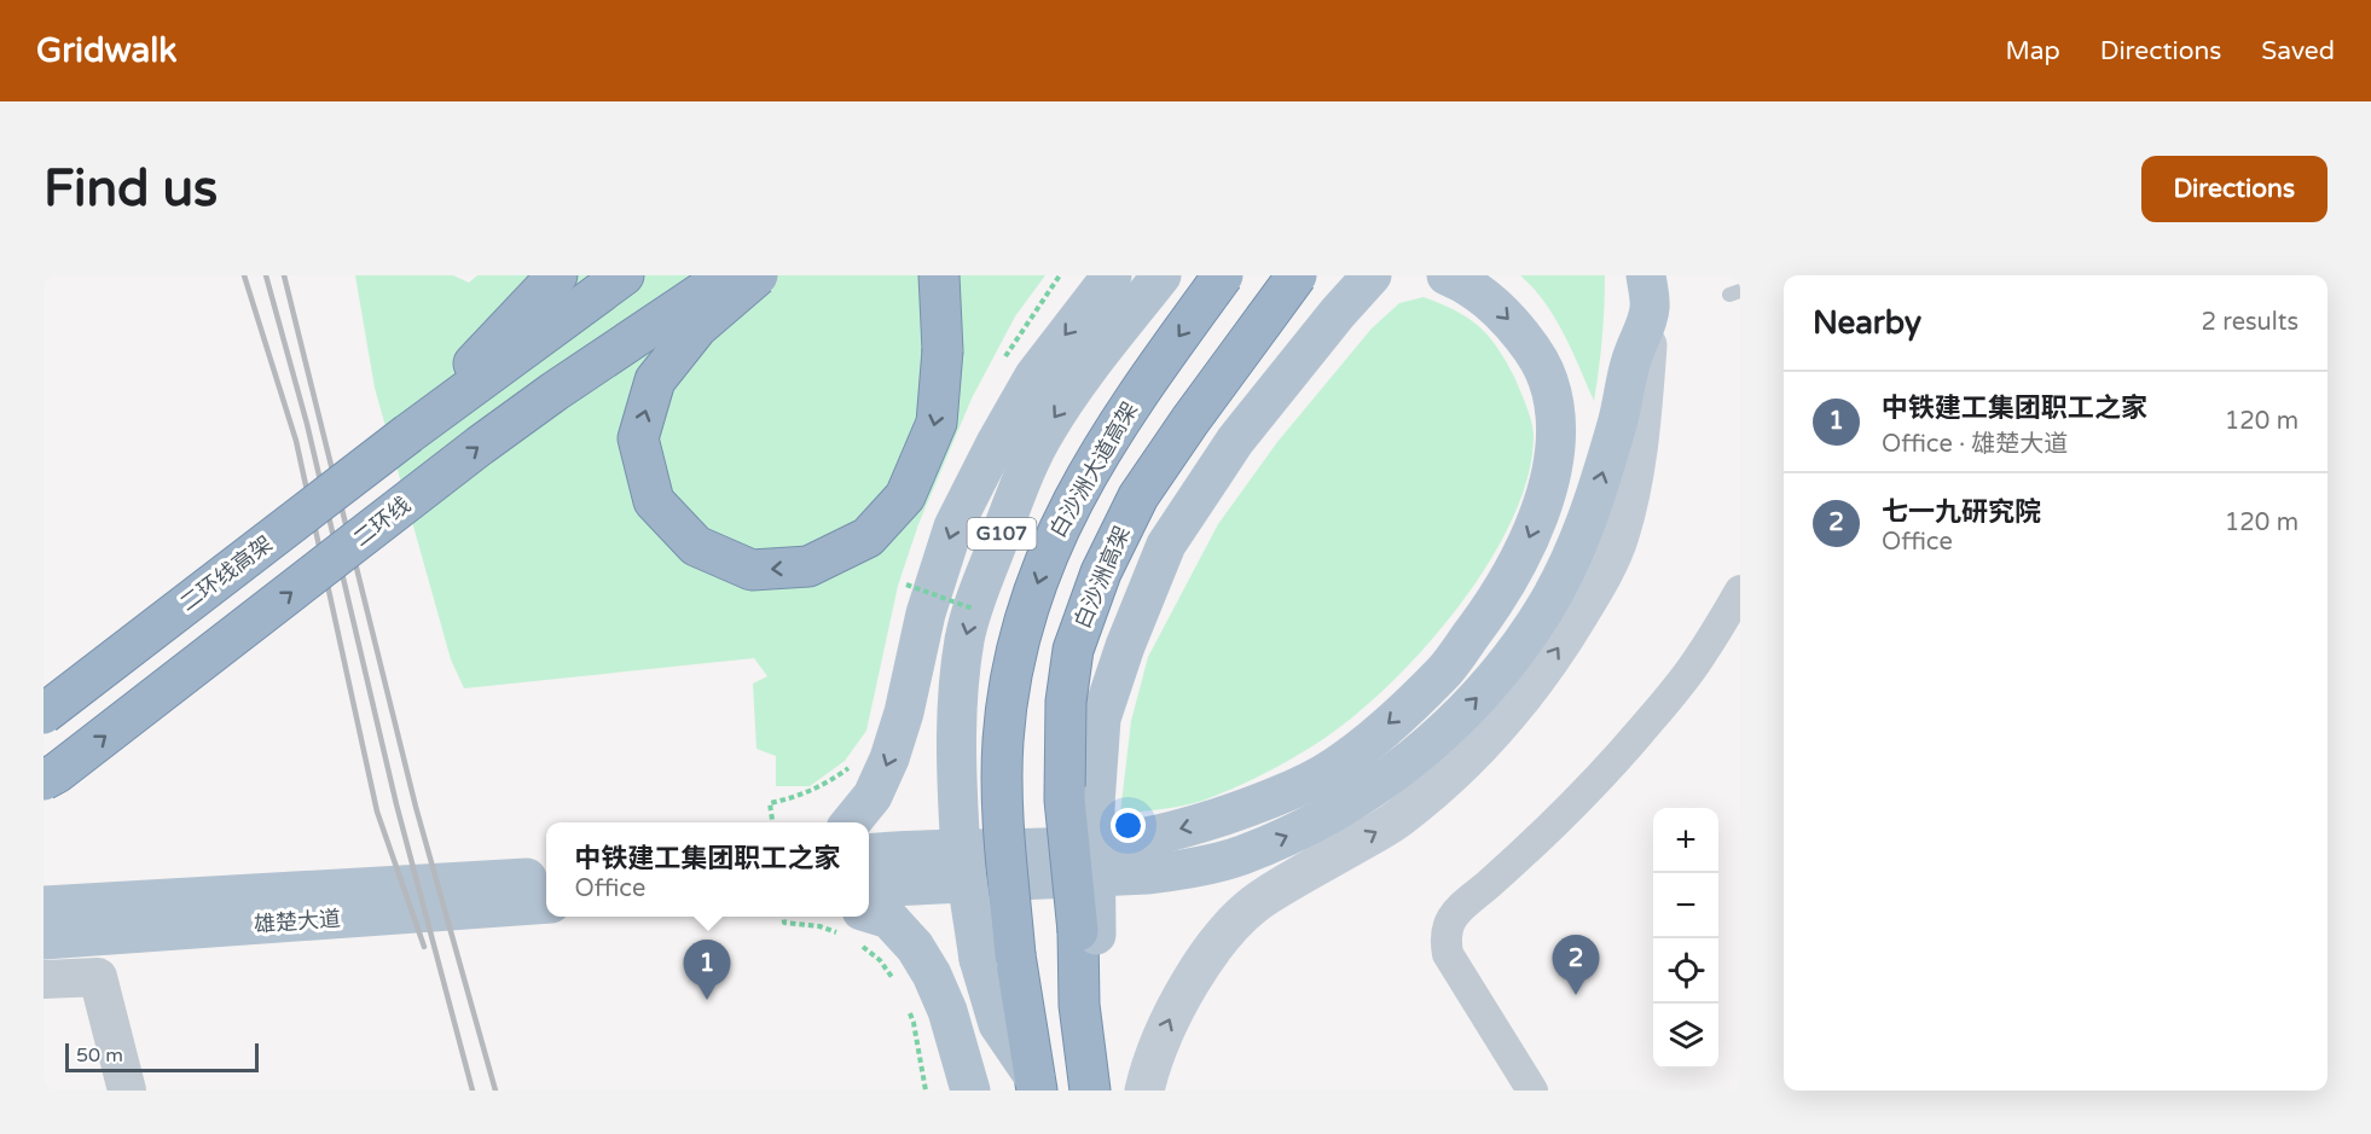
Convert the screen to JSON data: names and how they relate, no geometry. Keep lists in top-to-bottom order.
{
  "streets": {
    "highway": [
      "白沙洲大道高架",
      "二环线",
      "二环线高架",
      "白沙洲高架"
    ],
    "main road": ["G107", "雄楚大道"]
  },
  "crossings": [
    ["白沙洲大道高架", "G107"]
  ],
  "one_way": ["白沙洲大道高架"],
  "scale_bar": "50 m",
  "page": {
    "header": "Gridwalk",
    "nav": ["Map", "Directions", "Saved"],
    "buttons": "Directions",
    "title": "Find us",
    "heading": ["Nearby", "2 results"],
    "list": [
      {
        "mark": "1",
        "name": "中铁建工集团职工之家",
        "note": "Office · 雄楚大道",
        "value": "120 m"
      },
      {
        "mark": "2",
        "name": "七一九研究院",
        "note": "Office",
        "value": "120 m"
      }
    ],
    "map_buttons": ["+", "−"],
    "popup": ["中铁建工集团职工之家", "Office"],
    "pins": ["2", "1"],
    "scale": "50 m"
  }
}
